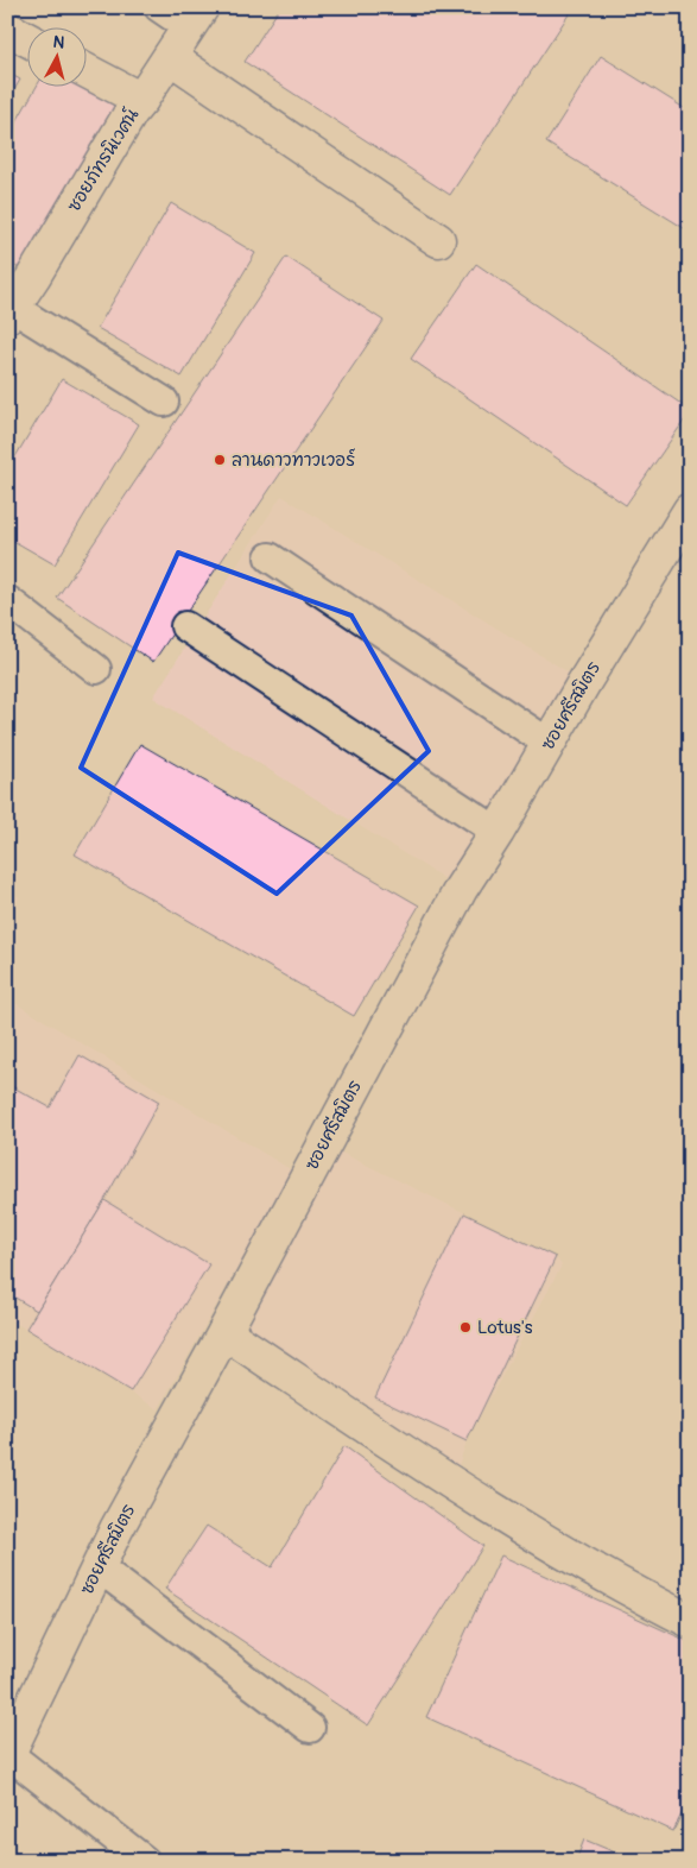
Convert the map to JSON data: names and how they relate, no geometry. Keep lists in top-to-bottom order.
{
  "streets": {
    "street": ["ซอยภัทรนิเวศน์", "ซอยศรีสมิตร"]
  },
  "places": ["ลานดาวทาวเวอร์", "Lotus's"],
  "north": "top"
}
